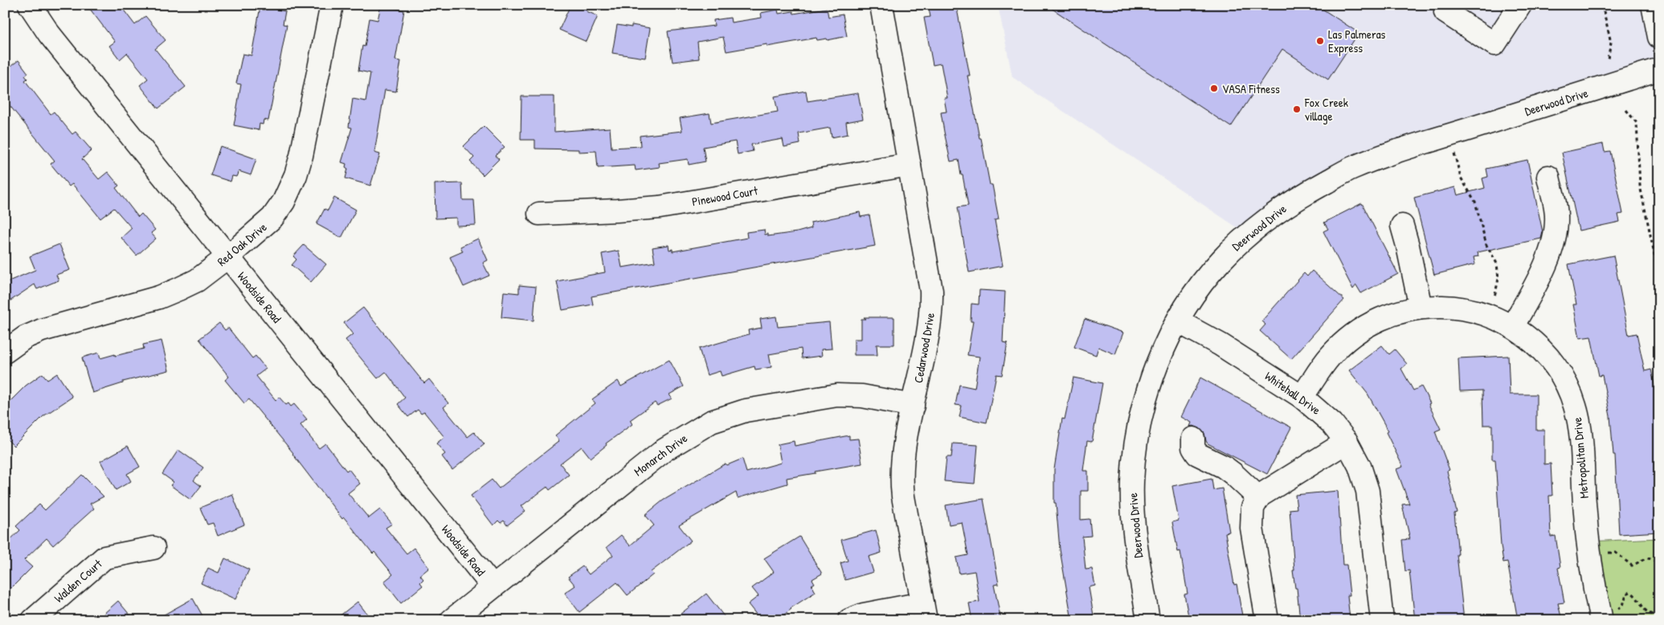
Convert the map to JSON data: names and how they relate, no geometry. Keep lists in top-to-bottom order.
{
  "streets": {
    "street": [
      "Deerwood Drive",
      "Pinewood Court",
      "Red Oak Drive",
      "Woodside Road",
      "Cedarwood Drive",
      "Whitehall Drive",
      "Monarch Drive",
      "Metropolitan Drive",
      "Walden Court"
    ]
  },
  "crossings": [
    ["Deerwood Drive", "Whitehall Drive"],
    ["Pinewood Court", "Cedarwood Drive"],
    ["Red Oak Drive", "Woodside Road"],
    ["Woodside Road", "Monarch Drive"],
    ["Cedarwood Drive", "Monarch Drive"],
    ["Whitehall Drive", "Metropolitan Drive"]
  ],
  "places": ["Las Palmeras Express", "VASA Fitness", "Fox Creek village"]
}
